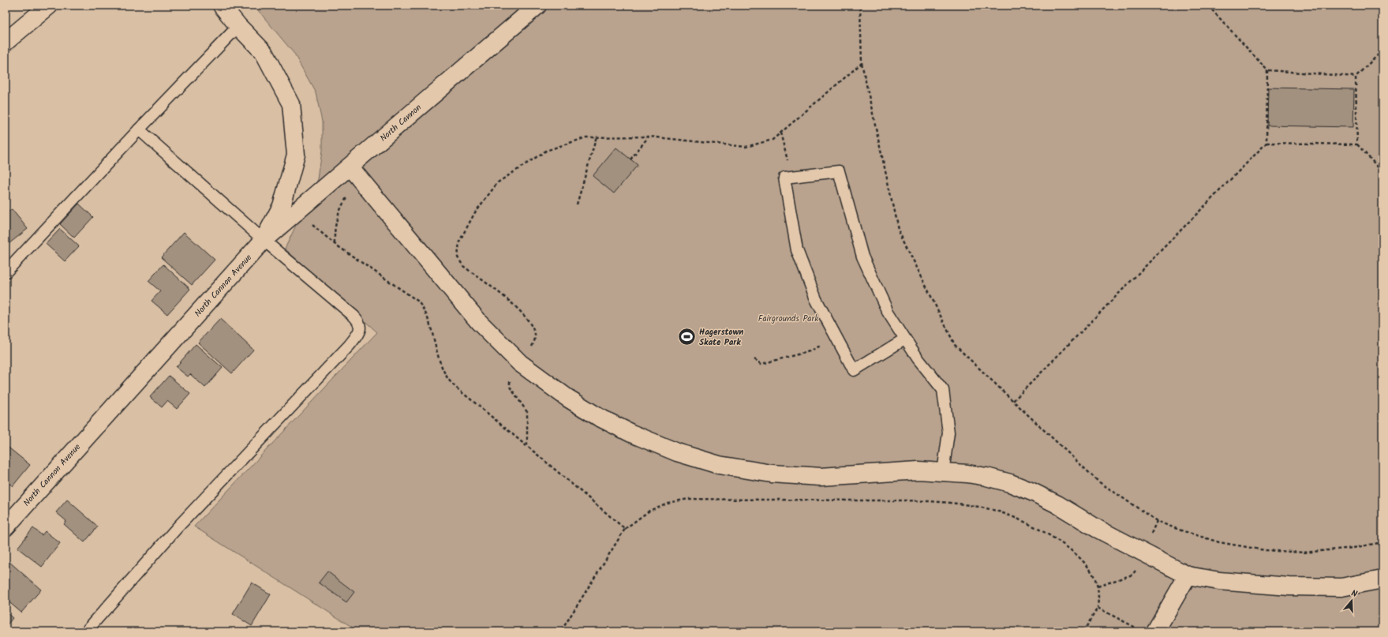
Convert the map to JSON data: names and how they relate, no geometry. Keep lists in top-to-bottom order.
{
  "streets": {
    "street": ["North Cannon", "North Cannon Avenue"]
  },
  "crossings": [
    ["North Cannon", "North Cannon Avenue"]
  ],
  "parks": ["Fairgrounds Park"],
  "places": {
    "sports": ["Hagerstown Skate Park"]
  },
  "north": "top"
}
